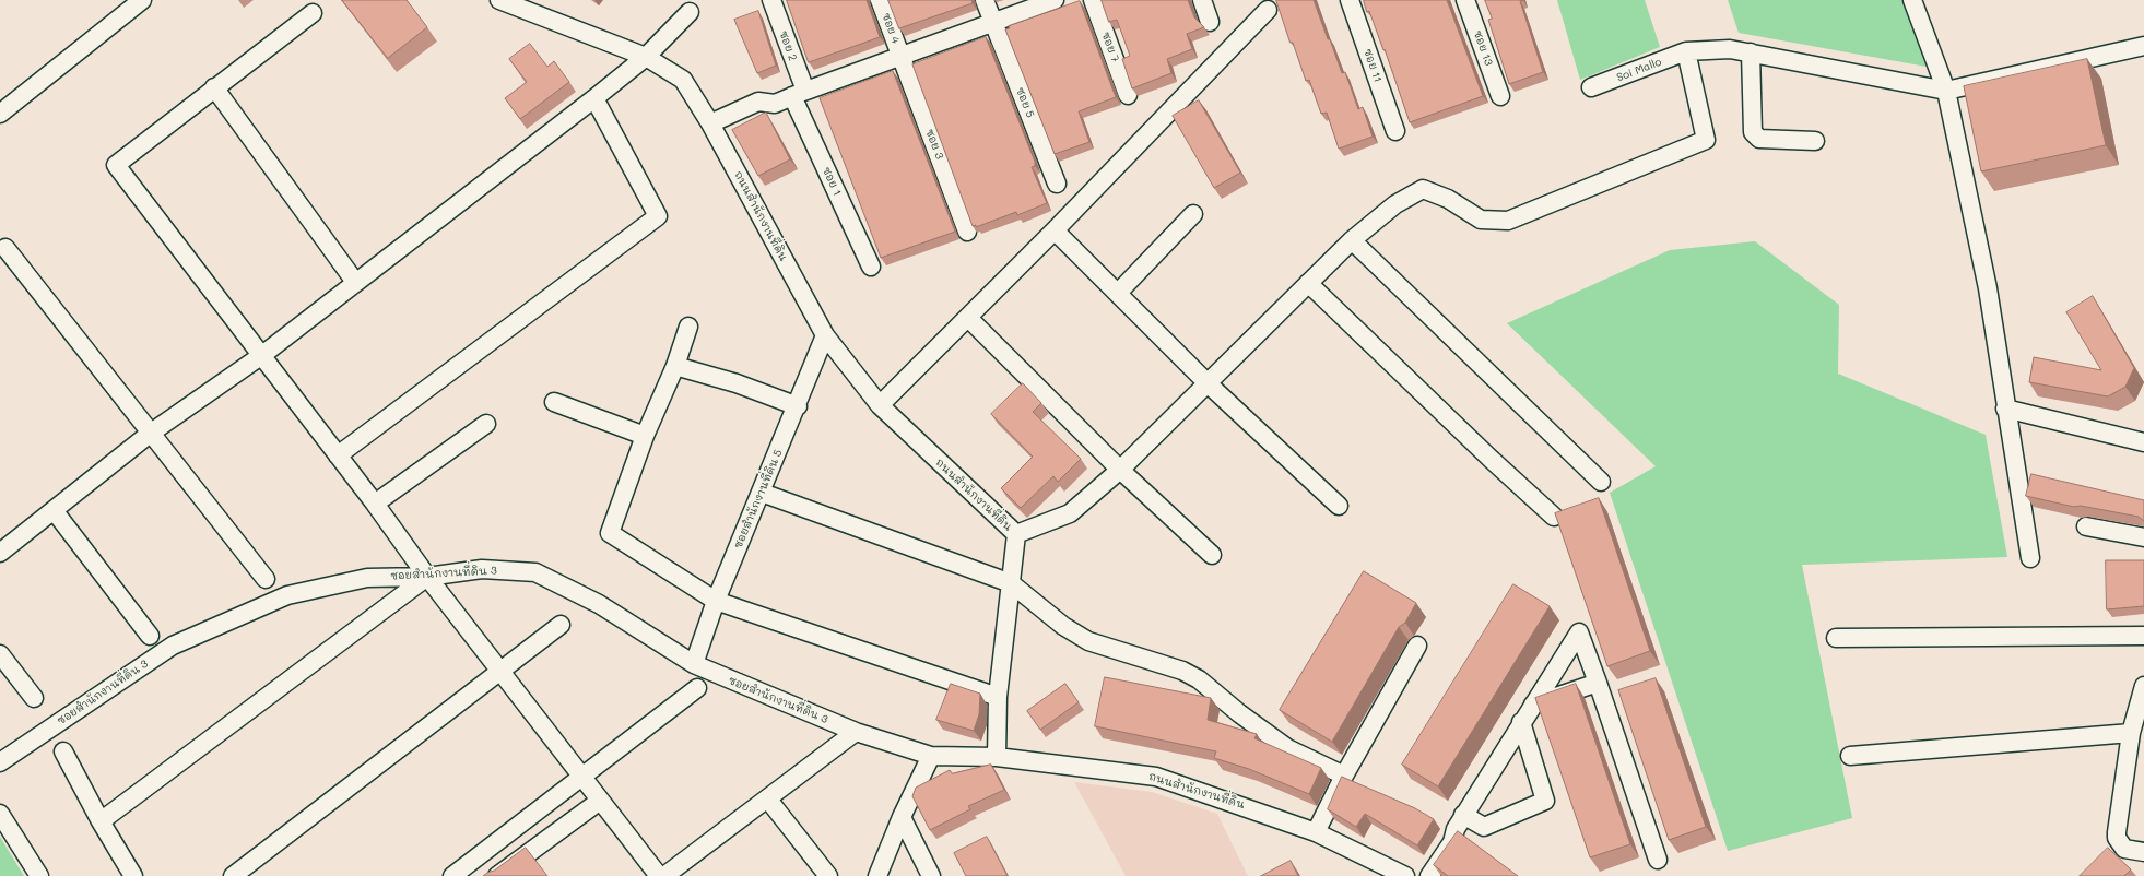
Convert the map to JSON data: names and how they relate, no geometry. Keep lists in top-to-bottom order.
{
  "streets": {
    "street": [
      "ซอย 4",
      "ซอย 2",
      "ซอย 7",
      "ซอย 13",
      "ซอย 11",
      "Soi Mallo",
      "ซอย 5",
      "ซอย 3",
      "ซอย 1",
      "ถนนสำนักงานที่ดิน",
      "ซอยสำนักงานที่ดิน 5",
      "ซอยสำนักงานที่ดิน 3"
    ]
  },
  "crossings": [
    ["ซอย 4", "ซอย 3"],
    ["ซอย 2", "ซอย 1"],
    ["ถนนสำนักงานที่ดิน", "ซอยสำนักงานที่ดิน 5"],
    ["ถนนสำนักงานที่ดิน", "ซอยสำนักงานที่ดิน 3"],
    ["ซอยสำนักงานที่ดิน 5", "ซอยสำนักงานที่ดิน 3"]
  ]
}
